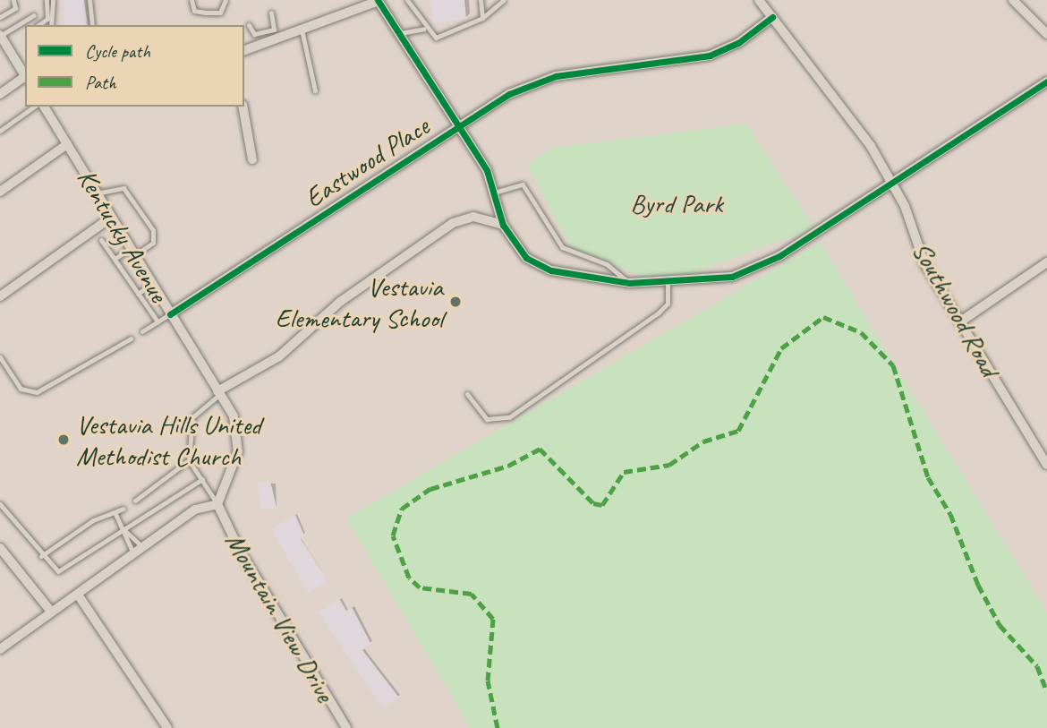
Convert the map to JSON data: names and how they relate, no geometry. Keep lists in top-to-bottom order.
{
  "streets": {
    "street": [
      "Eastwood Place",
      "Kentucky Avenue",
      "Southwood Road",
      "Mountain View Drive"
    ]
  },
  "crossings": [
    ["Eastwood Place", "Kentucky Avenue"],
    ["Eastwood Place", "Southwood Road"],
    ["Kentucky Avenue", "Mountain View Drive"]
  ],
  "parks": ["Byrd Park"],
  "places": ["Vestavia Elementary School", "Vestavia Hills United Methodist Church"],
  "legend": ["Cycle path", "Path"]
}
